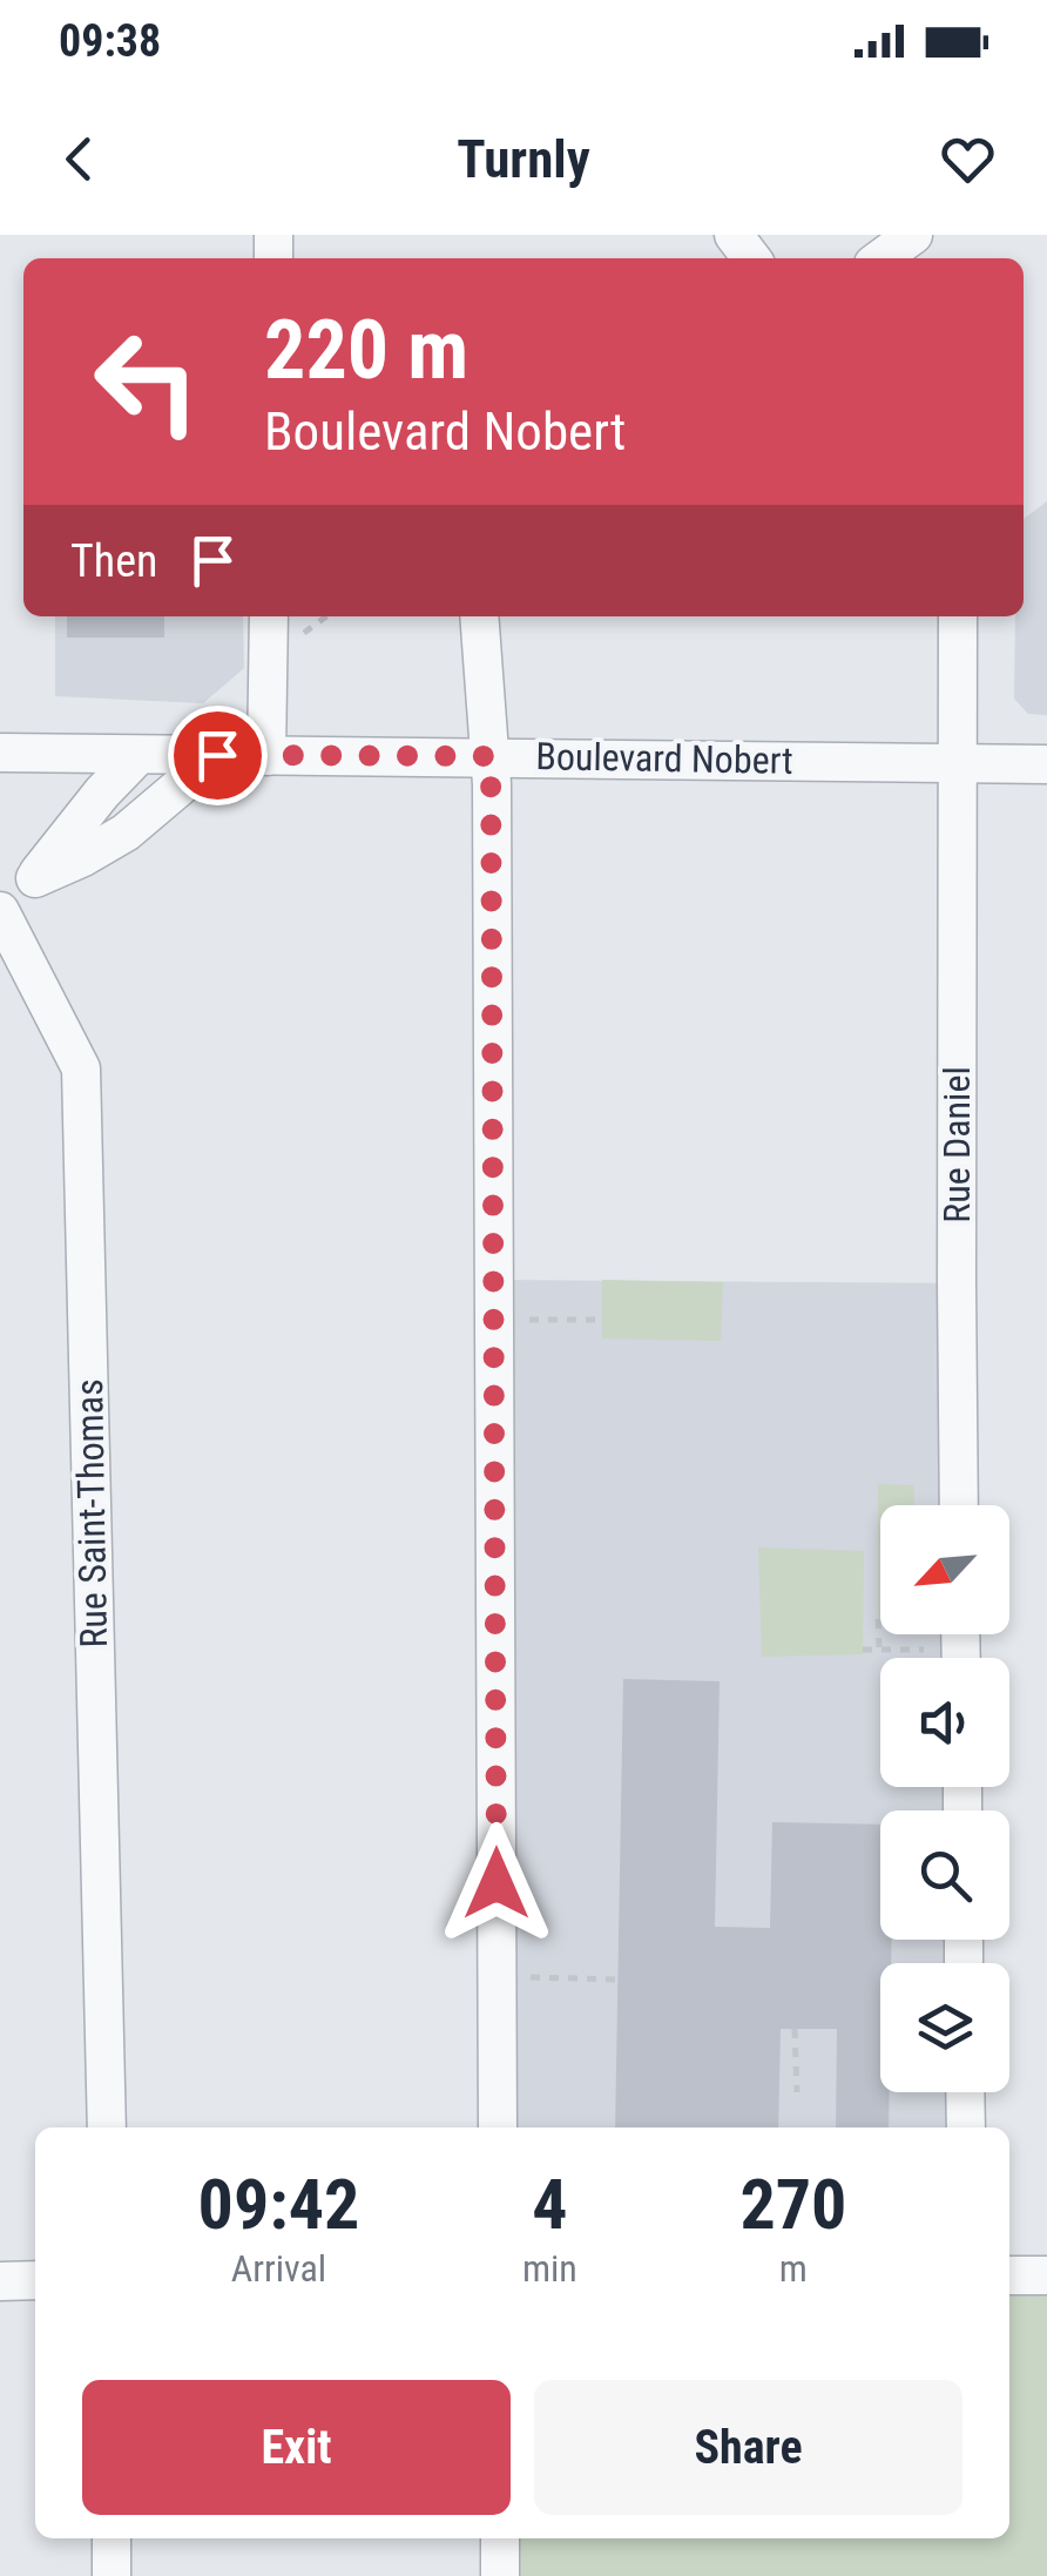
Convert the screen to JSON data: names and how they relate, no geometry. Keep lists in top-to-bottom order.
{
  "streets": {
    "street": ["Boulevard Nobert", "Rue Daniel", "Rue Saint-Thomas"]
  },
  "crossings": [
    ["Boulevard Nobert", "Rue Daniel"]
  ],
  "north": "bottom left",
  "page": {
    "status": "09:38",
    "header": "Turnly",
    "turn": ["220 m", "Boulevard Nobert"],
    "then": "Then",
    "eta": [
      "09:42",
      "Arrival",
      "4",
      "min",
      "270",
      "m"
    ],
    "buttons": ["Exit", "Share"]
  }
}
